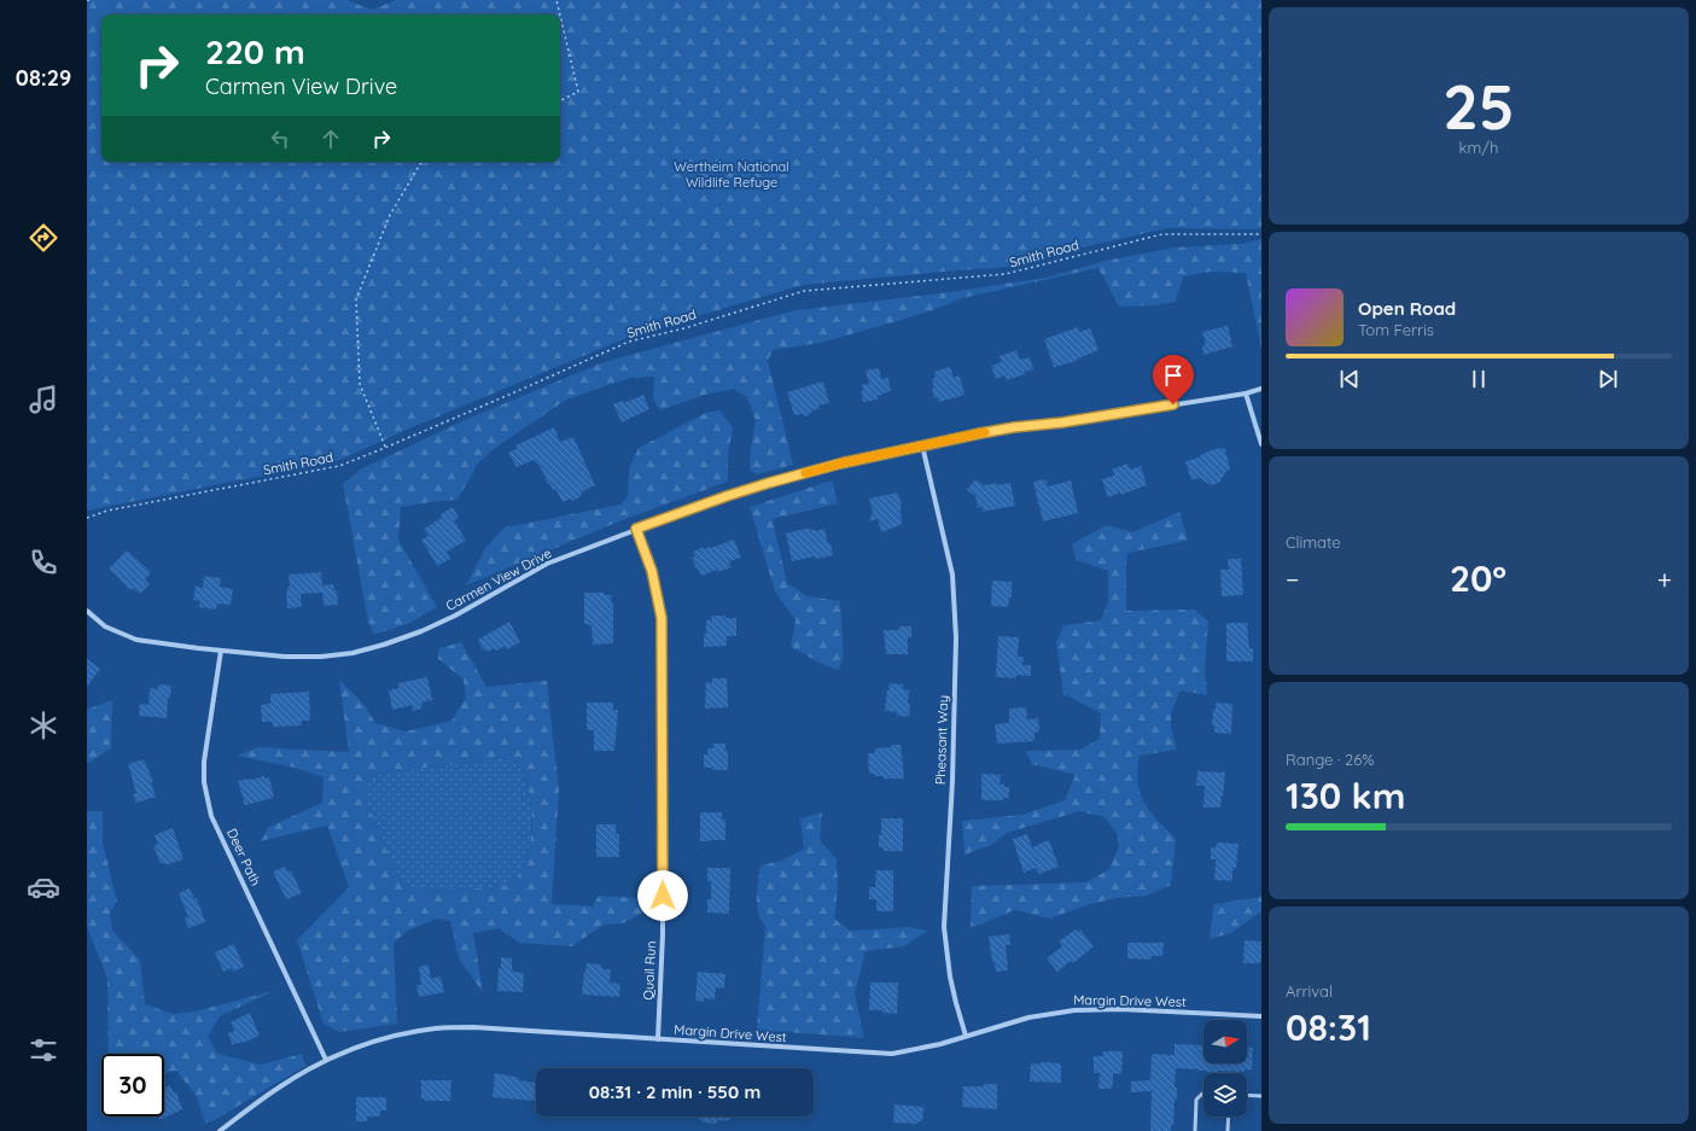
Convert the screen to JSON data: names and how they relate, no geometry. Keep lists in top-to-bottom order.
{
  "streets": {
    "street": [
      "Carmen View Drive",
      "Pheasant Way",
      "Deer Path",
      "Quail Run",
      "Margin Drive West"
    ],
    "path": ["Smith Road"]
  },
  "crossings": [
    ["Carmen View Drive", "Pheasant Way"],
    ["Carmen View Drive", "Deer Path"],
    ["Carmen View Drive", "Quail Run"],
    ["Pheasant Way", "Margin Drive West"],
    ["Deer Path", "Margin Drive West"],
    ["Quail Run", "Margin Drive West"]
  ],
  "parks": ["Wertheim National Wildlife Refuge"],
  "north": "right",
  "page": {
    "tabs": "08:29",
    "tile": [
      ["25", "km/h"],
      "Climate",
      ["Range · 26%", "130 km"],
      ["Arrival", "08:31"]
    ],
    "turn": ["220 m", "Carmen View Drive"],
    "song": ["Open Road", "Tom Ferris"],
    "heat": ["−", "20°", "+"],
    "limit": "30",
    "trip": "08:31 · 2 min · 550 m"
  }
}
